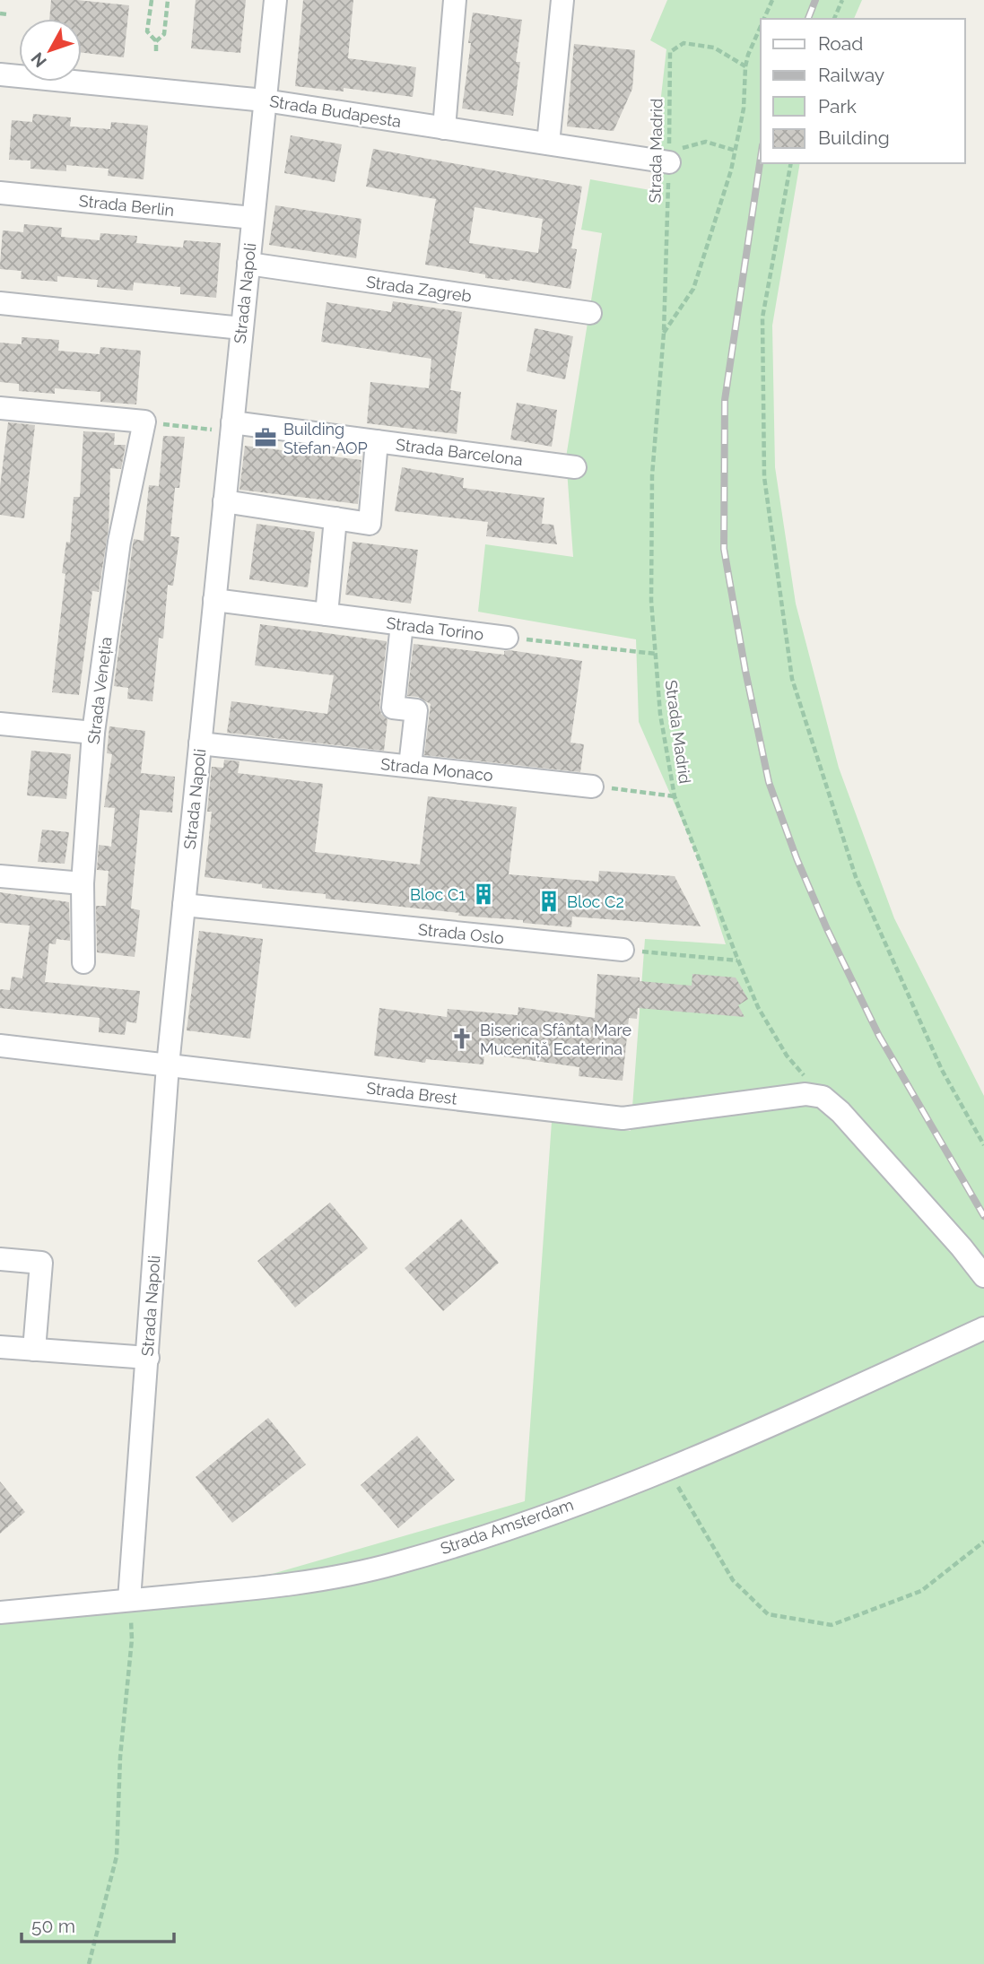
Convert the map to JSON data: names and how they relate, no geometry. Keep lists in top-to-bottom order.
{
  "streets": {
    "street": [
      "Strada Budapesta",
      "Strada Berlin",
      "Strada Zagreb",
      "Strada Napoli",
      "Strada Barcelona",
      "Strada Torino",
      "Strada Veneția",
      "Strada Monaco",
      "Strada Oslo",
      "Strada Brest",
      "Strada Amsterdam"
    ],
    "path": ["Strada Madrid"]
  },
  "crossings": [
    ["Strada Budapesta", "Strada Madrid"],
    ["Strada Budapesta", "Strada Napoli"],
    ["Strada Madrid", "Strada Torino"],
    ["Strada Madrid", "Strada Brest"],
    ["Strada Berlin", "Strada Napoli"],
    ["Strada Zagreb", "Strada Napoli"],
    ["Strada Napoli", "Strada Barcelona"],
    ["Strada Napoli", "Strada Torino"],
    ["Strada Napoli", "Strada Monaco"],
    ["Strada Napoli", "Strada Oslo"],
    ["Strada Napoli", "Strada Brest"],
    ["Strada Napoli", "Strada Amsterdam"]
  ],
  "places": {
    "office": ["Building Stefan AOP"],
    "building": ["Bloc C1", "Bloc C2"],
    "church": ["Biserica Sfânta Mare Muceniță Ecaterina"]
  },
  "legend": [
    "Road",
    "Railway",
    "Park",
    "Building"
  ],
  "scale_bar": "50 m",
  "north": "bottom left"
}
